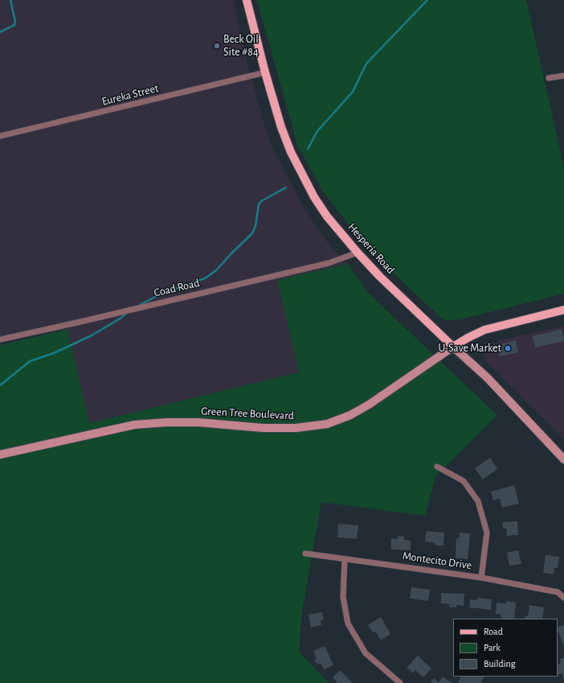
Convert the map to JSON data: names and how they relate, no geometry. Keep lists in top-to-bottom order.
{
  "streets": {
    "main road": ["Hesperia Road", "Green Tree Boulevard"],
    "street": ["Eureka Street", "Coad Road", "Montecito Drive"]
  },
  "crossings": [
    ["Eureka Street", "Hesperia Road"],
    ["Hesperia Road", "Coad Road"],
    ["Hesperia Road", "Green Tree Boulevard"]
  ],
  "places": ["Beck Oil Site #84", "U-Save Market"],
  "legend": ["Road", "Park", "Building"]
}
